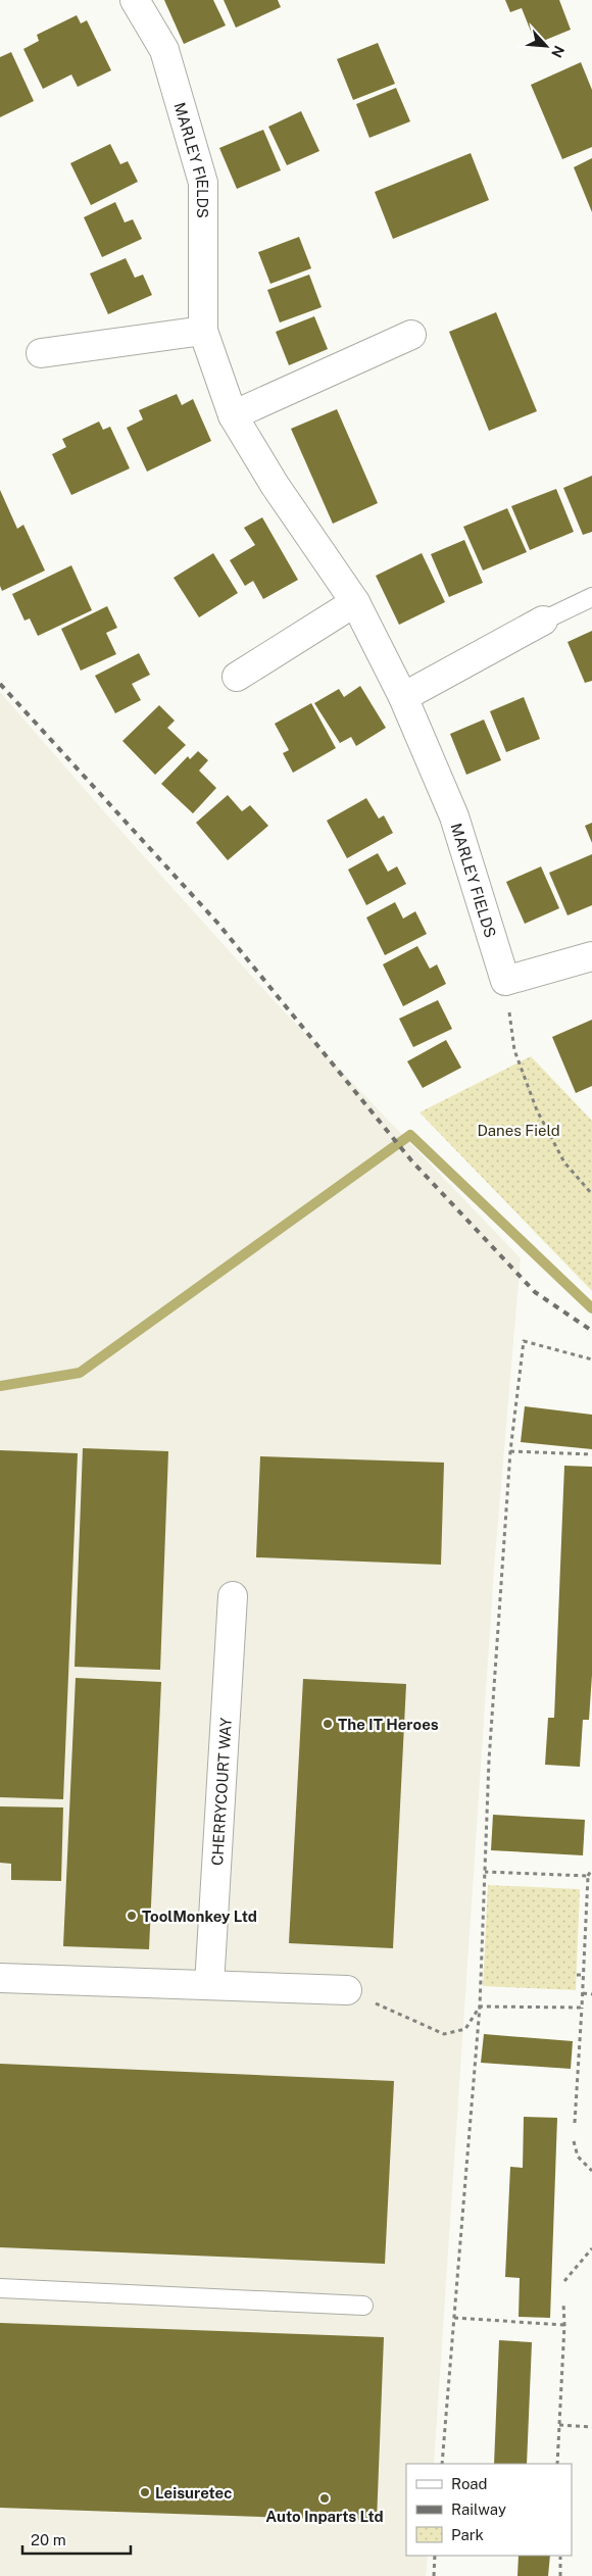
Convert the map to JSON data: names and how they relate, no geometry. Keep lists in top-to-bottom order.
{
  "streets": {
    "street": ["MARLEY FIELDS", "CHERRYCOURT WAY"]
  },
  "parks": ["Danes Field"],
  "places": [
    "The IT Heroes",
    "ToolMonkey Ltd",
    "Leisuretec",
    "Auto Inparts Ltd"
  ],
  "legend": ["Road", "Railway", "Park"],
  "scale_bar": "20 m",
  "north": "bottom right"
}
